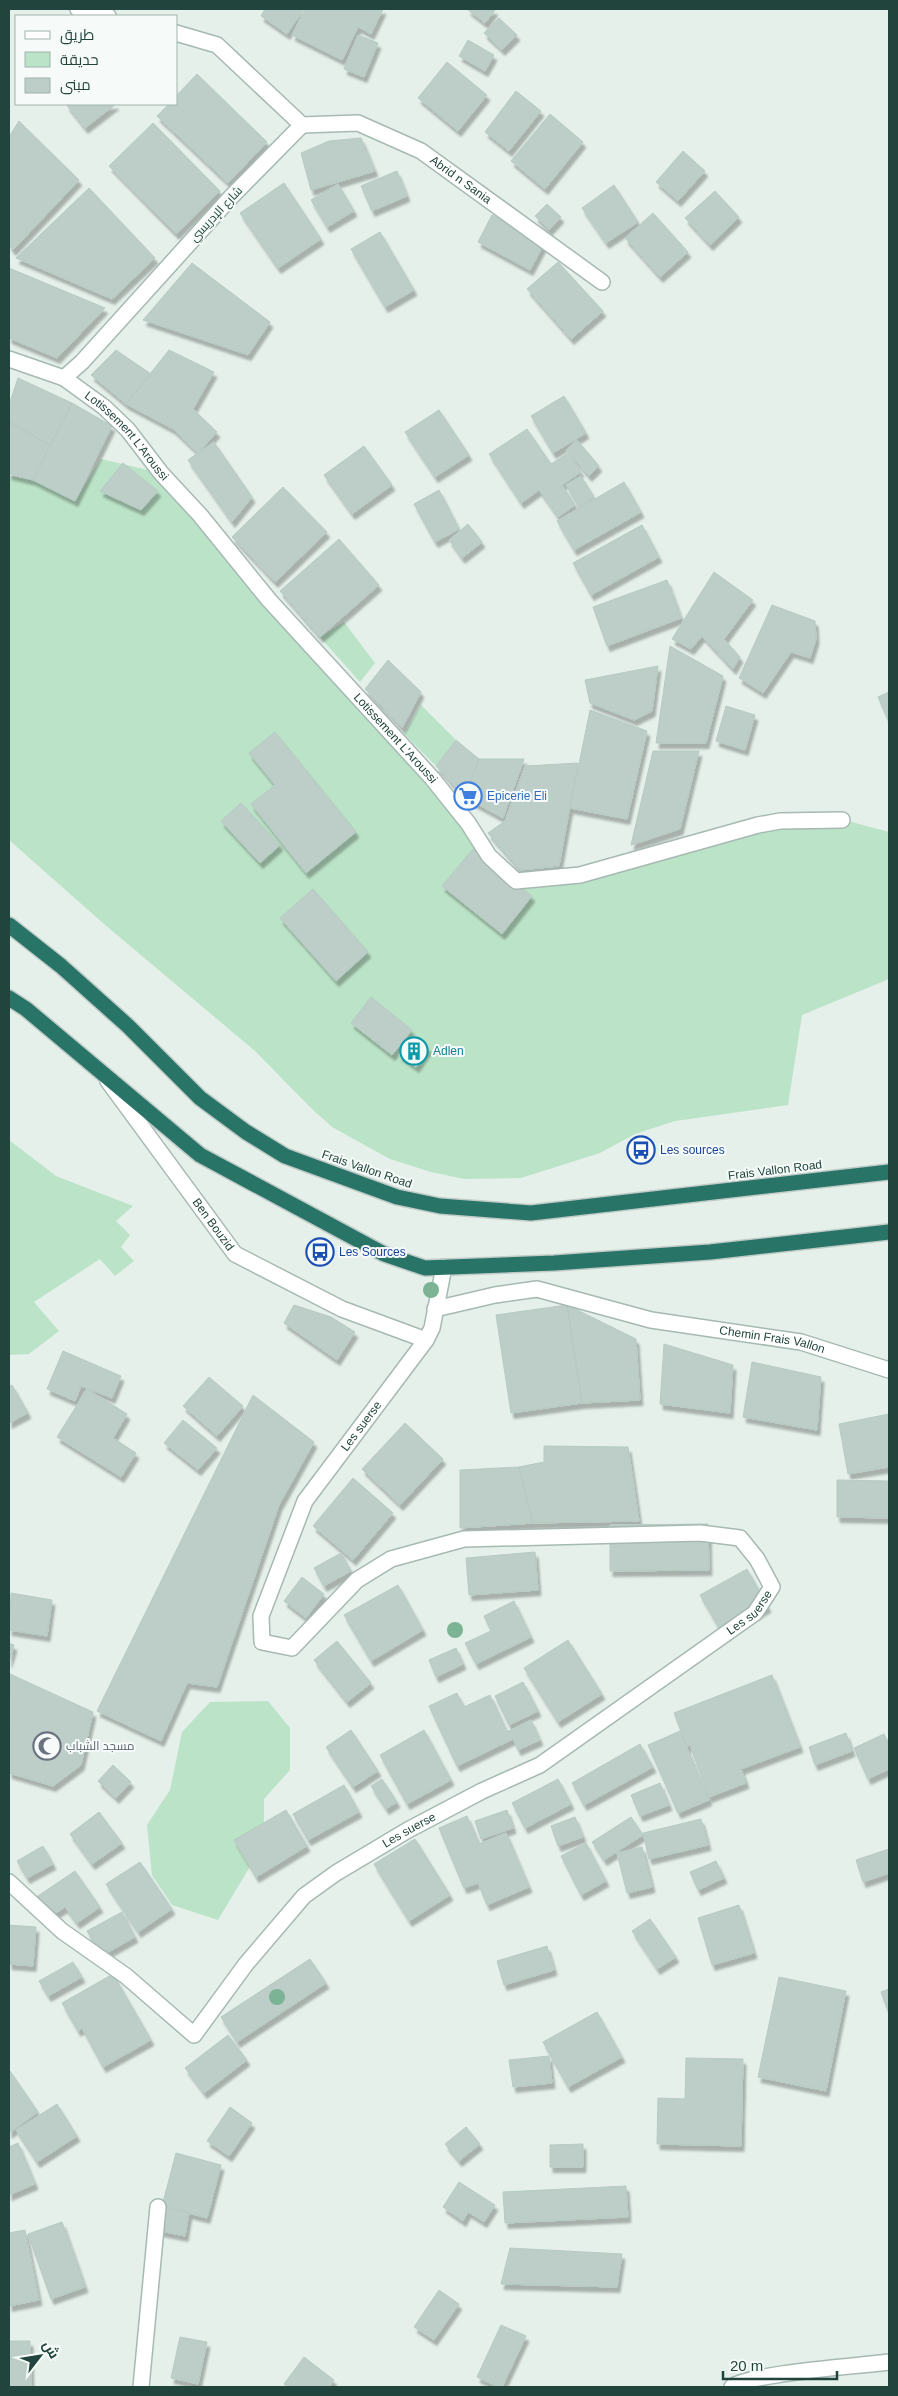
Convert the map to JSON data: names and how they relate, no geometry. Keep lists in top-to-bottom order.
{
  "streets": {
    "highway": ["Frais Vallon Road"],
    "street": [
      "Abrid n Sania",
      "شارع الإدريسي",
      "Lotissement L'Aroussi",
      "Ben Bouzid",
      "Chemin Frais Vallon",
      "Les suerse"
    ]
  },
  "crossings": [
    ["Abrid n Sania", "شارع الإدريسي"],
    ["شارع الإدريسي", "Lotissement L'Aroussi"],
    ["Ben Bouzid", "Les suerse"],
    ["Chemin Frais Vallon", "Les suerse"]
  ],
  "places": {
    "supermarket": ["Epicerie Eli"],
    "building": ["Adlen"],
    "bus stop": ["Les sources", "Les Sources"],
    "mosque": ["مسجد الشباب"]
  },
  "legend": ["طريق", "حديقة", "مبنى"],
  "scale_bar": "20 m",
  "north": "top right"
}
